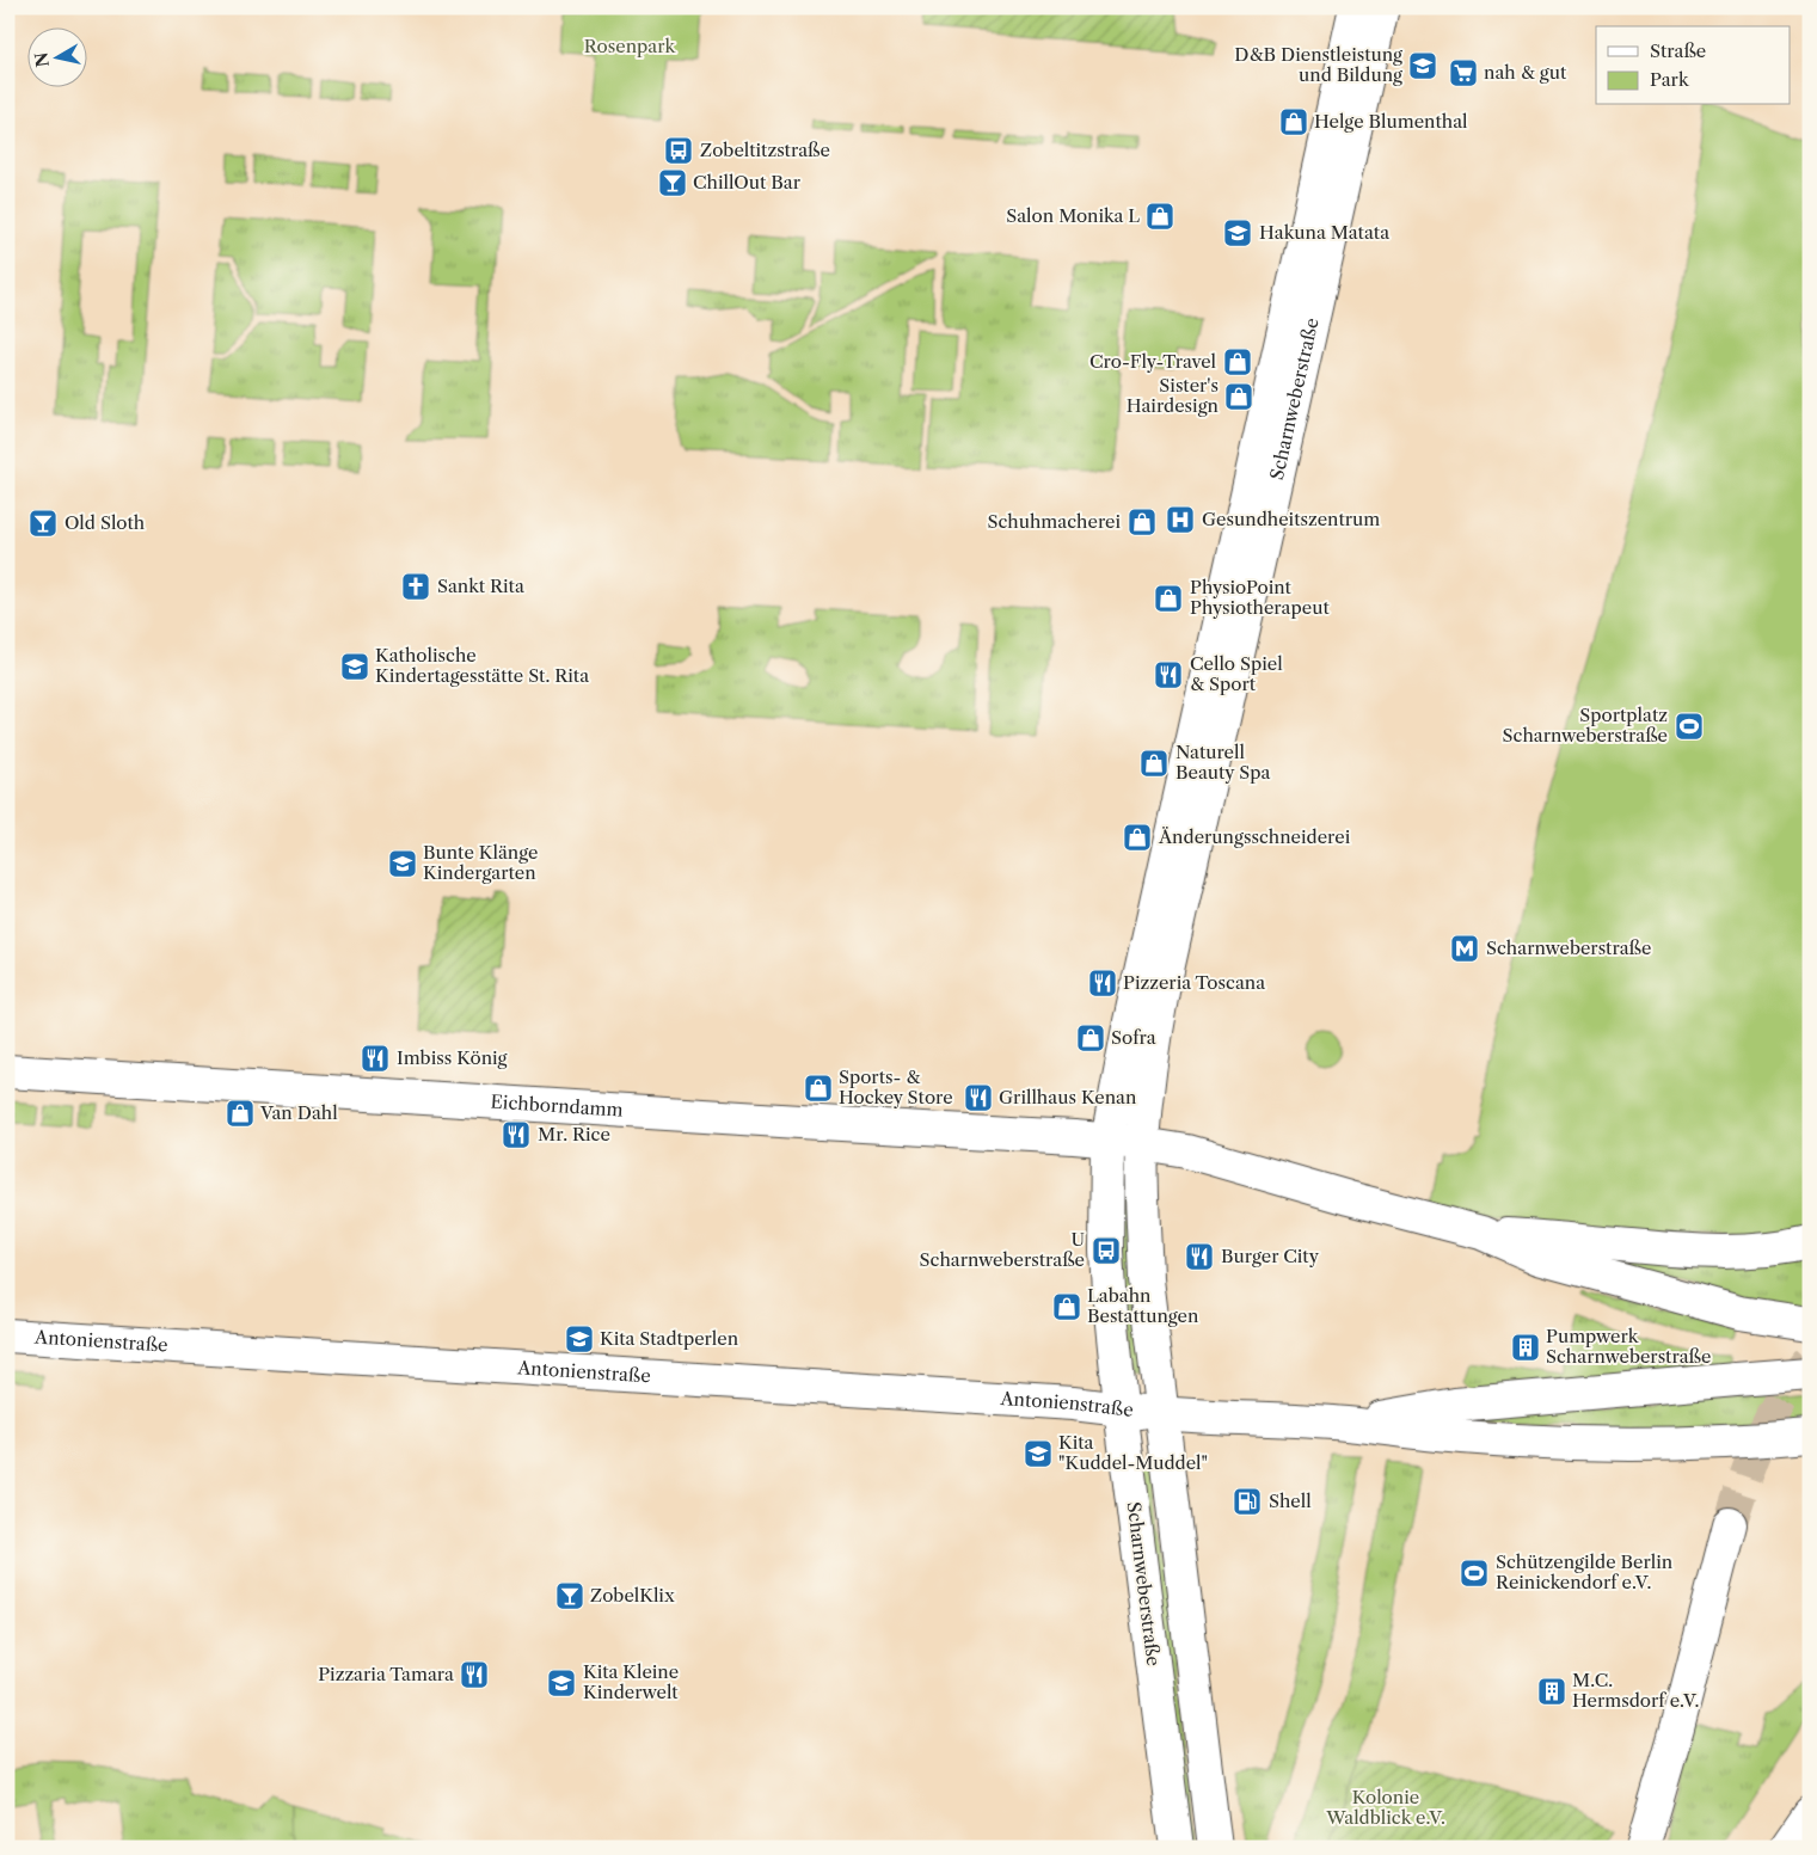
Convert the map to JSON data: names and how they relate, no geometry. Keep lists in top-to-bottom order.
{
  "streets": {
    "main road": ["Scharnweberstraße", "Eichborndamm", "Antonienstraße"]
  },
  "crossings": [
    ["Scharnweberstraße", "Eichborndamm"],
    ["Scharnweberstraße", "Antonienstraße"]
  ],
  "parks": ["Rosenpark", "Kolonie Waldblick e.V."],
  "places": {
    "school or university": [
      "D&B Dienstleistung und Bildung",
      "Hakuna Matata",
      "Katholische Kindertagesstätte St. Rita",
      "Bunte Klänge Kindergarten",
      "Kita Stadtperlen",
      "Kita \"Kuddel-Muddel\"",
      "Kita Kleine Kinderwelt"
    ],
    "supermarket": ["nah & gut"],
    "shop": [
      "Helge Blumenthal",
      "Salon Monika L",
      "Cro-Fly-Travel",
      "Sister's Hairdesign",
      "Schuhmacherei",
      "PhysioPoint Physiotherapeut",
      "Naturell Beauty Spa",
      "Änderungsschneiderei",
      "Sofra",
      "Sports- & Hockey Store",
      "Van Dahl",
      "Labahn Bestattungen"
    ],
    "bus stop": ["Zobeltitzstraße", "U Scharnweberstraße"],
    "bar": ["ChillOut Bar", "Old Sloth", "ZobelKlix"],
    "hospital": ["Gesundheitszentrum"],
    "church": ["Sankt Rita"],
    "restaurant": [
      "Cello Spiel & Sport",
      "Pizzeria Toscana",
      "Imbiss König",
      "Grillhaus Kenan",
      "Mr. Rice",
      "Burger City",
      "Pizzaria Tamara"
    ],
    "sports": ["Sportplatz Scharnweberstraße", "Schützengilde Berlin Reinickendorf e.V."],
    "metro station": ["Scharnweberstraße"],
    "building": ["Pumpwerk Scharnweberstraße", "M.C. Hermsdorf e.V."],
    "fuel station": ["Shell"]
  },
  "legend": ["Straße", "Park"],
  "north": "left"
}
